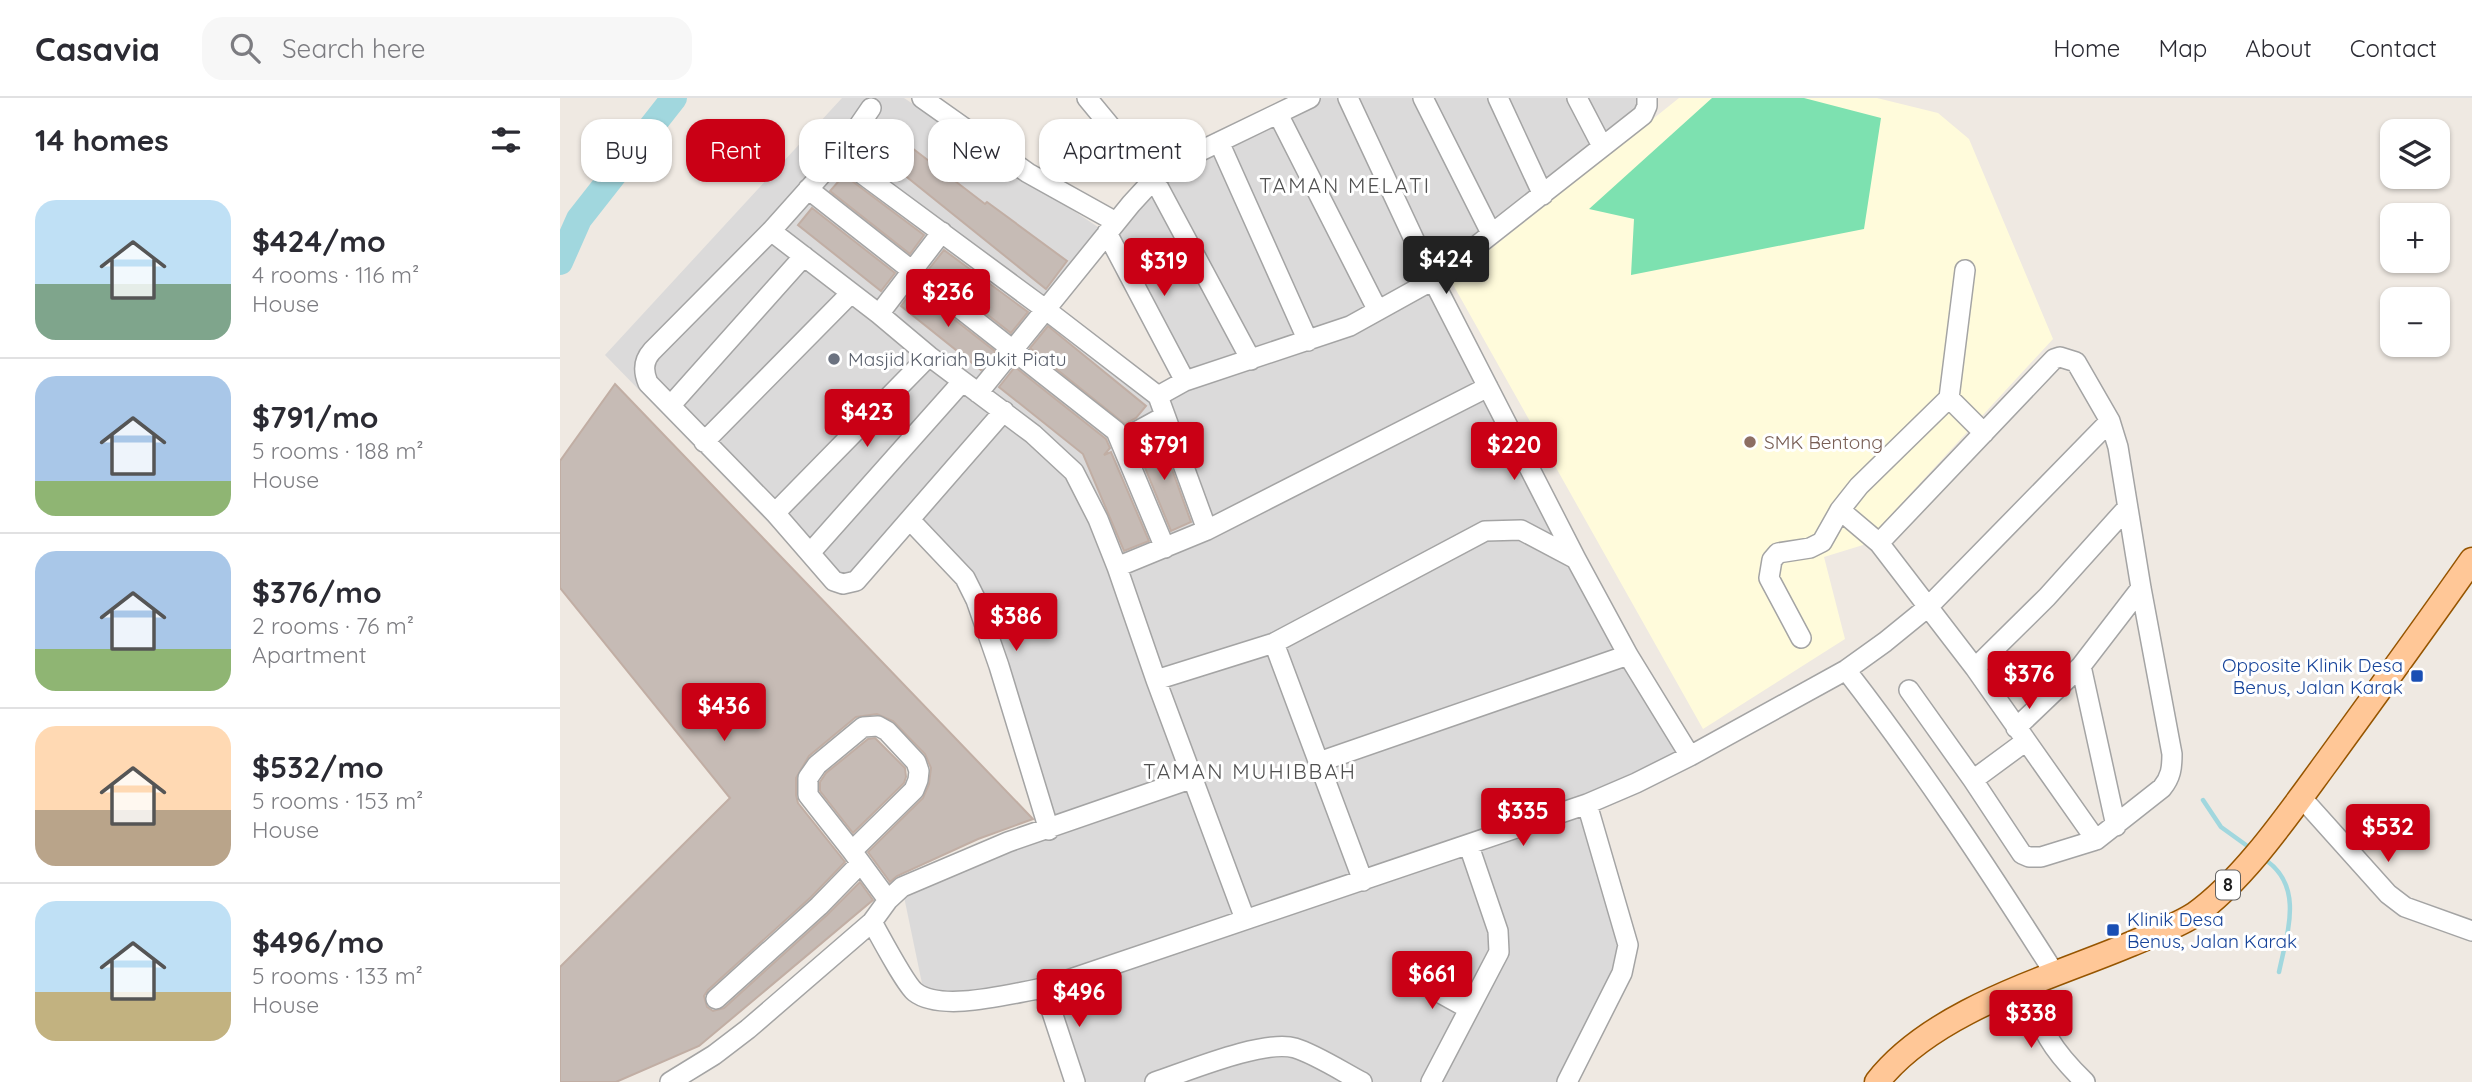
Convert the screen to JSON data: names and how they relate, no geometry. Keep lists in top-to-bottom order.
{
  "streets": {
    "main road": ["8"]
  },
  "districts": ["TAMAN MELATI", "TAMAN MUHIBBAH"],
  "places": {
    "other": ["Masjid Kariah Bukit Piatu", "SMK Bentong"],
    "transit": ["Opposite Klinik Desa Benus, Jalan Karak", "Klinik Desa Benus, Jalan Karak"]
  },
  "page": {
    "header": "Casavia",
    "search": "Search here",
    "nav": [
      "Home",
      "Map",
      "About",
      "Contact"
    ],
    "heading": "14 homes",
    "map_buttons": ["+", "−"],
    "chip": [
      "Buy",
      "Rent",
      "Filters",
      "New",
      "Apartment"
    ],
    "list": [
      {
        "name": "$424/mo",
        "note": "4 rooms · 116 m² · House"
      },
      {
        "name": "$791/mo",
        "note": "5 rooms · 188 m² · House"
      },
      {
        "name": "$376/mo",
        "note": "2 rooms · 76 m² · Apartment"
      },
      {
        "name": "$532/mo",
        "note": "5 rooms · 153 m² · House"
      },
      {
        "name": "$496/mo",
        "note": "5 rooms · 133 m² · House"
      }
    ],
    "price": [
      "$424",
      "$319",
      "$236",
      "$423",
      "$791",
      "$220",
      "$386",
      "$376",
      "$436",
      "$335",
      "$532",
      "$661",
      "$496",
      "$338"
    ]
  }
}
